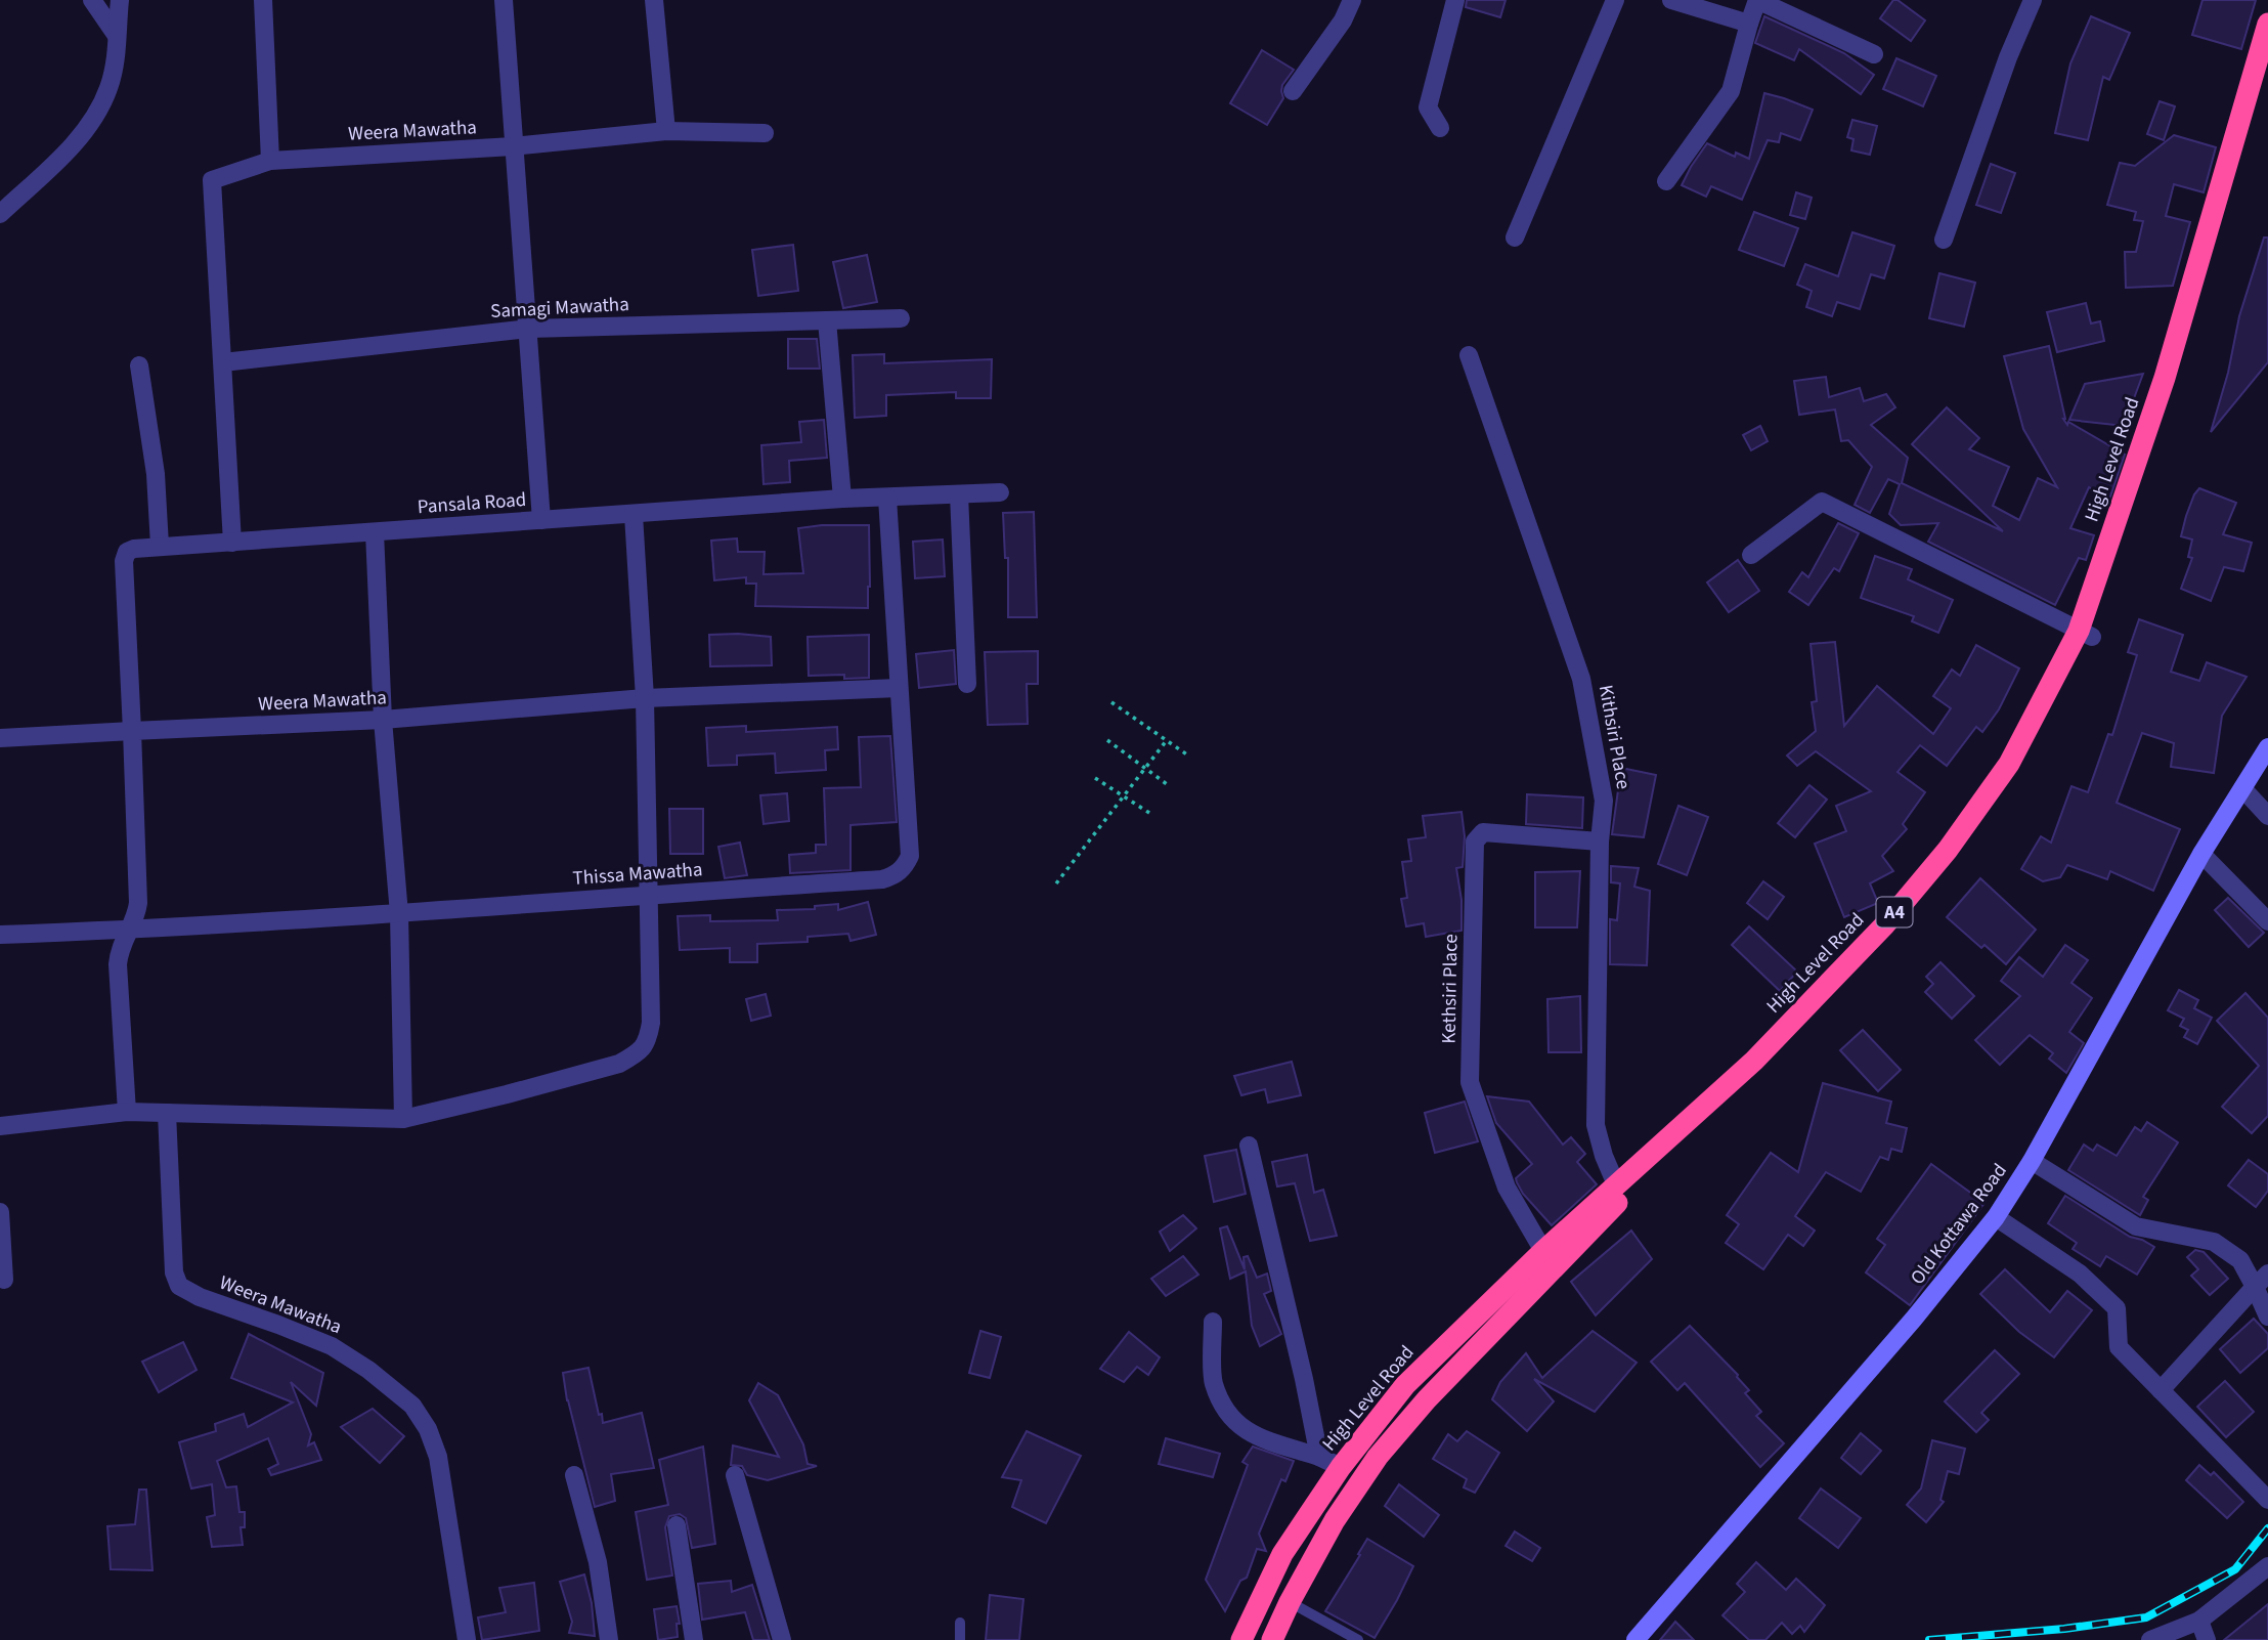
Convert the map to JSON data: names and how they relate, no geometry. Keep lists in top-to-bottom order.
{
  "streets": {
    "highway": ["High Level Road", "A4"],
    "street": [
      "Weera Mawatha",
      "Samagi Mawatha",
      "Pansala Road",
      "Kithsiri Place",
      "Thissa Mawatha",
      "Kethsiri Place",
      "Old Kottawa Road"
    ]
  },
  "crossings": [
    ["Weera Mawatha", "Samagi Mawatha"],
    ["Weera Mawatha", "Pansala Road"],
    ["Weera Mawatha", "Thissa Mawatha"],
    ["High Level Road", "Kithsiri Place"],
    ["High Level Road", "Kethsiri Place"],
    ["Pansala Road", "Thissa Mawatha"],
    ["Kithsiri Place", "Kethsiri Place"]
  ]
}
